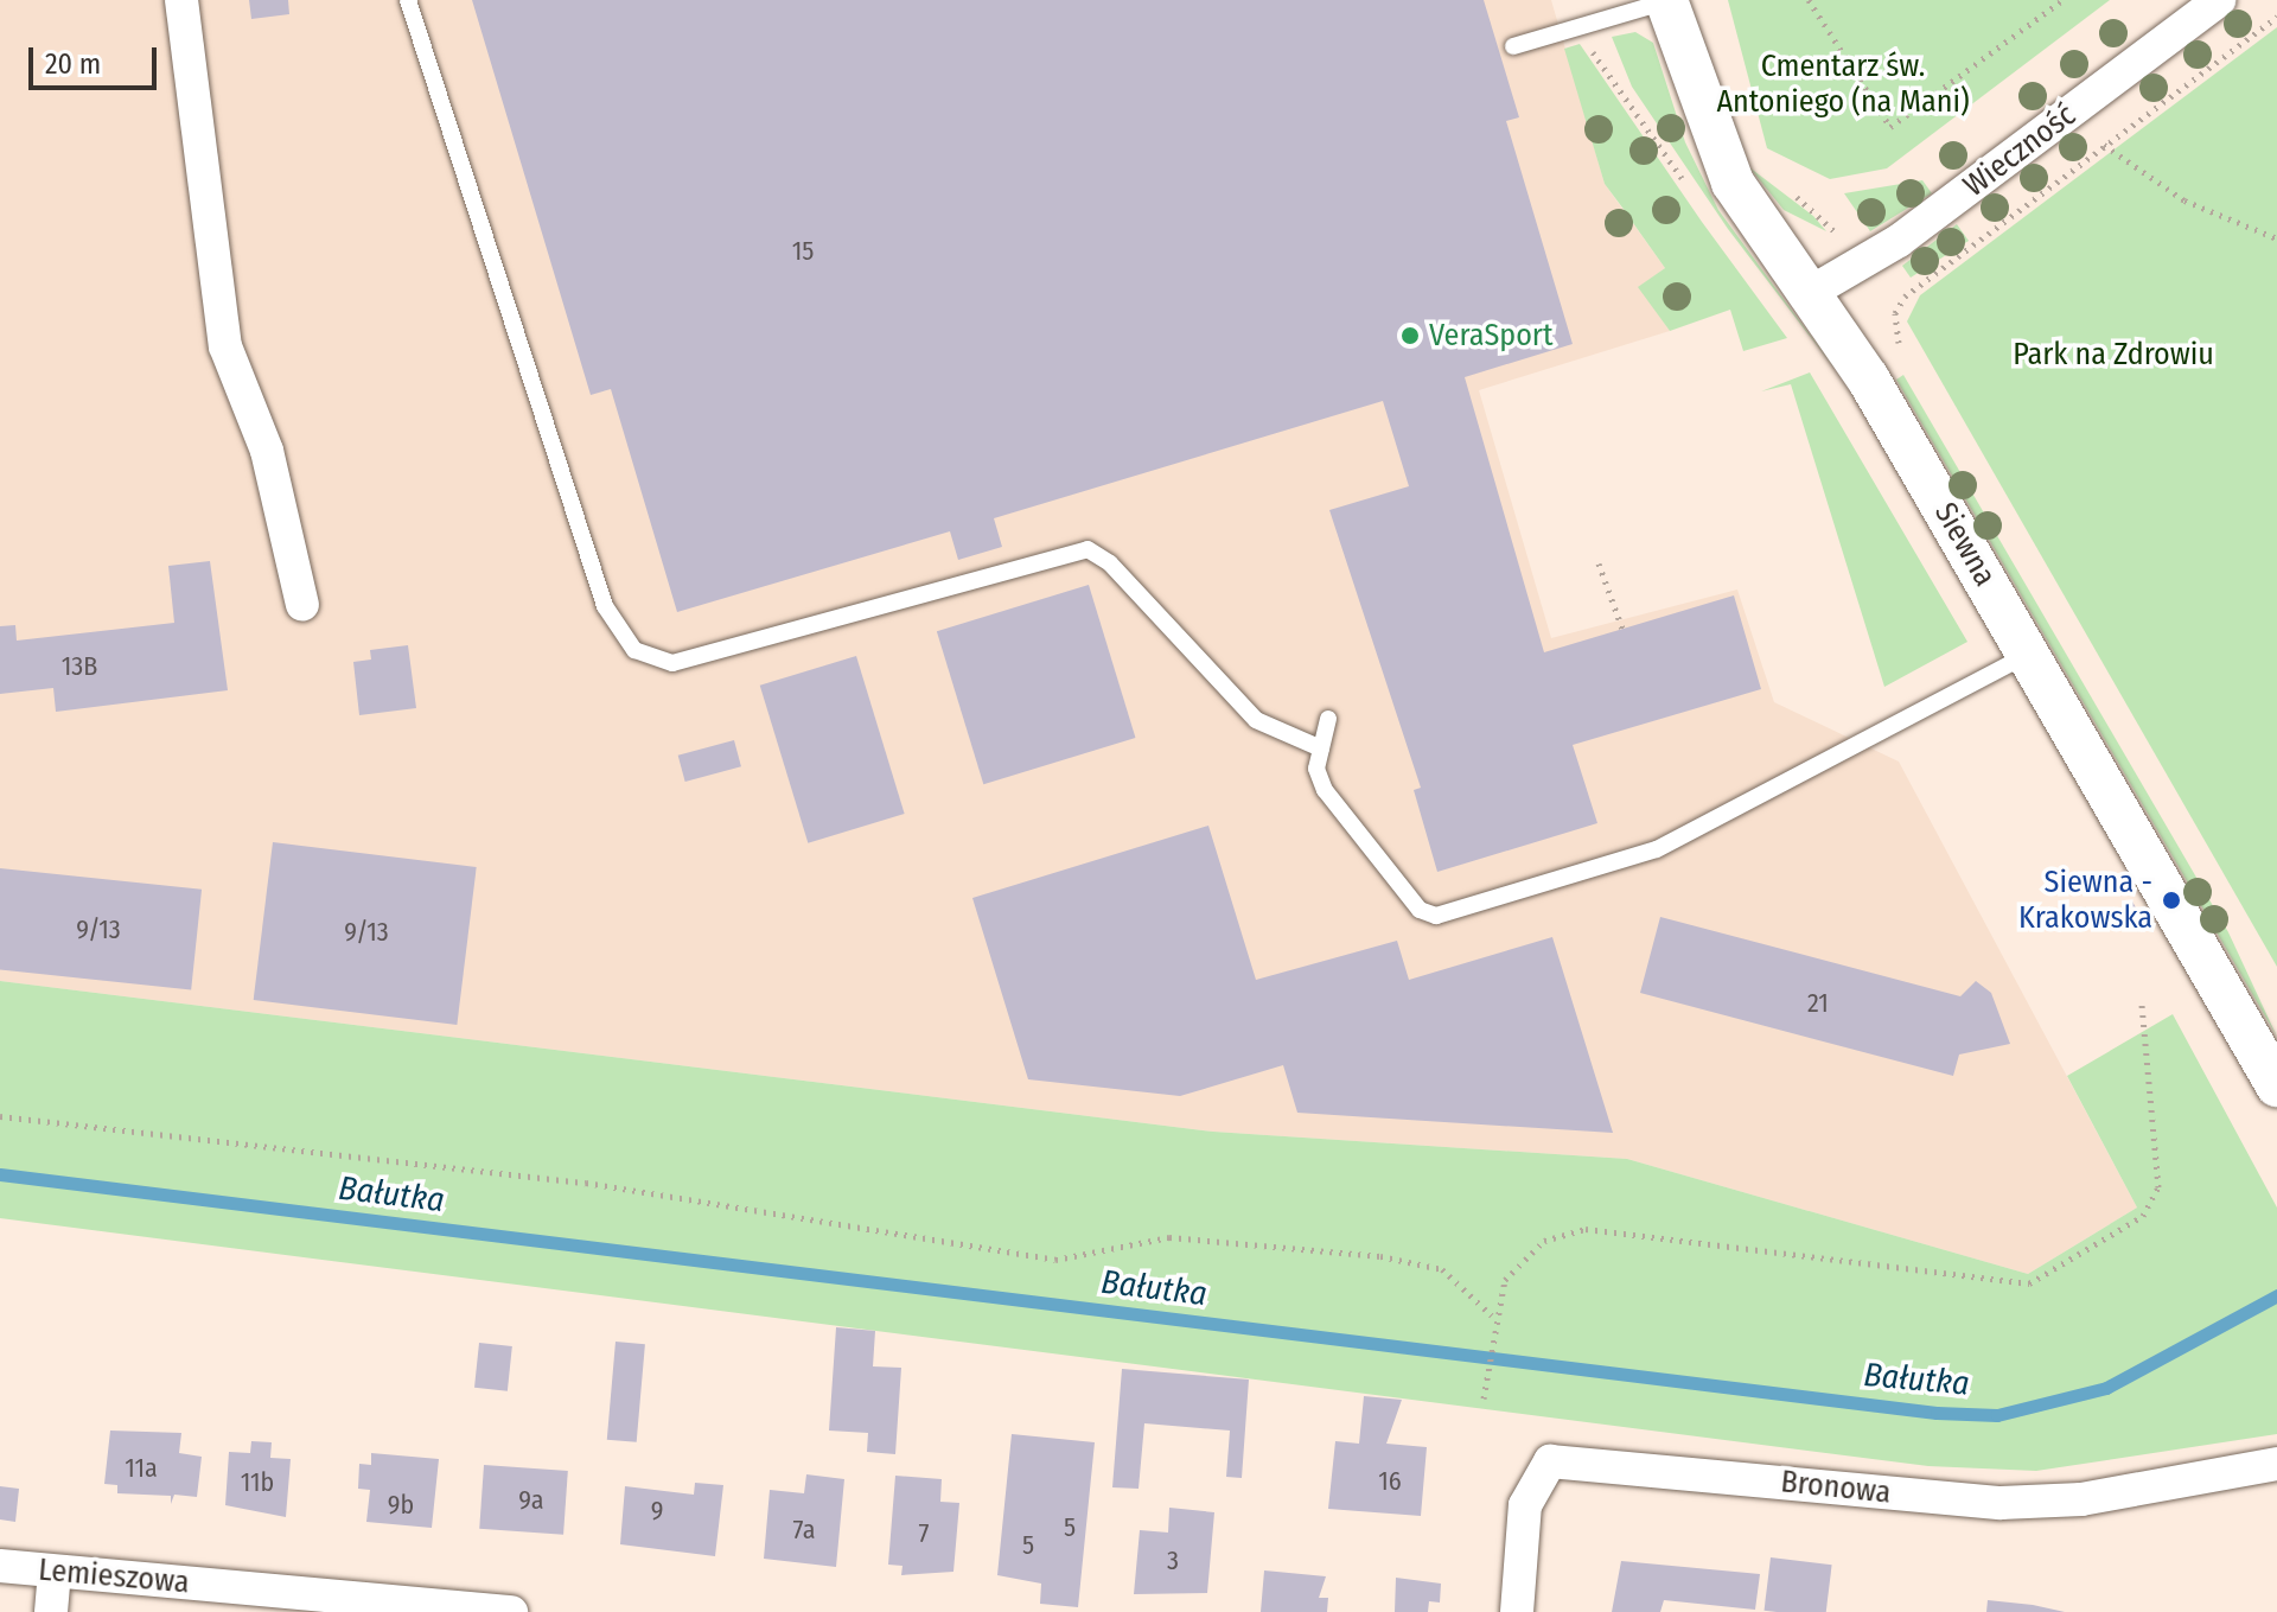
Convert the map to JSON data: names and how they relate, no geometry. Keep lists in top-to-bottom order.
{
  "streets": {
    "street": [
      "Wieczność",
      "Siewna",
      "Bronowa",
      "Lemieszowa"
    ]
  },
  "crossings": [
    ["Wieczność", "Siewna"]
  ],
  "water": ["Bałutka"],
  "parks": ["Cmentarz św. Antoniego (na Mani)", "Park na Zdrowiu"],
  "places": ["VeraSport", "Siewna - Krakowska"],
  "house_numbers": [
    "15",
    "13B",
    "9/13",
    "9/13",
    "21",
    "11a",
    "16",
    "11b",
    "9a",
    "9b",
    "9",
    "5",
    "7a",
    "7",
    "5",
    "3"
  ],
  "scale_bar": "20 m"
}
